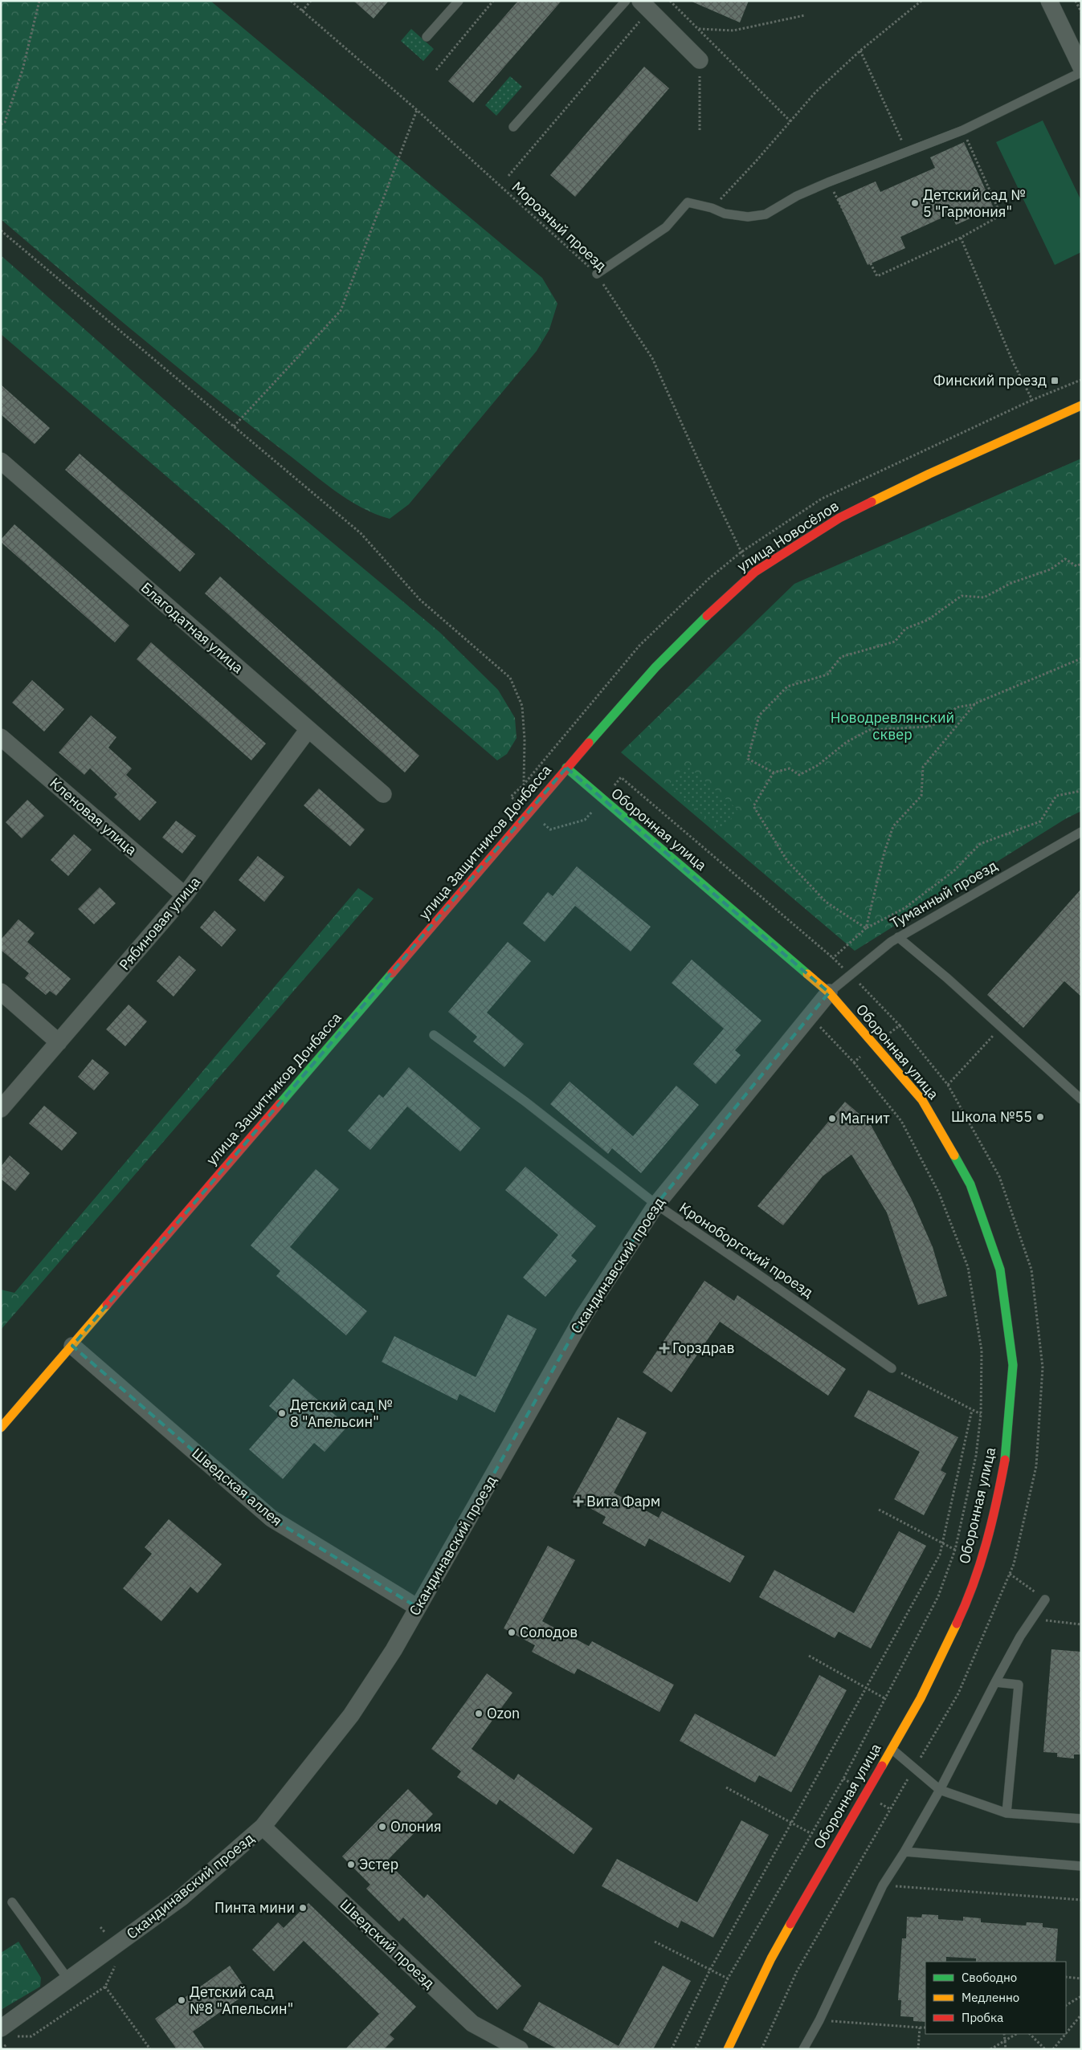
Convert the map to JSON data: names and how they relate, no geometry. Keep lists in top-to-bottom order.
{
  "streets": {
    "street": [
      "улица Новосёлов",
      "Благодатная улица",
      "Кленовая улица",
      "Оборонная улица",
      "улица Защитников Донбасса",
      "Рябиновая улица",
      "Скандинавский проезд",
      "Шведская аллея",
      "Шведский проезд"
    ],
    "lane": ["Туманный проезд", "Кроноборгский проезд"],
    "path": ["Морозный проезд"]
  },
  "crossings": [
    ["Морозный проезд", "улица Новосёлов"],
    ["улица Новосёлов", "Оборонная улица"],
    ["улица Новосёлов", "улица Защитников Донбасса"],
    ["Благодатная улица", "Рябиновая улица"],
    ["Кленовая улица", "Рябиновая улица"],
    ["Оборонная улица", "улица Защитников Донбасса"],
    ["Оборонная улица", "Туманный проезд"],
    ["Оборонная улица", "Скандинавский проезд"],
    ["улица Защитников Донбасса", "Шведская аллея"],
    ["Туманный проезд", "Скандинавский проезд"],
    ["Кроноборгский проезд", "Скандинавский проезд"],
    ["Скандинавский проезд", "Шведская аллея"],
    ["Скандинавский проезд", "Шведский проезд"]
  ],
  "parks": ["Новодревлянский сквер"],
  "places": {
    "other": [
      "Детский сад № 5 \"Гармония\"",
      "Школа №55",
      "Магнит",
      "Детский сад № 8 \"Апельсин\"",
      "Солодов",
      "Ozon",
      "Олония",
      "Эстер",
      "Пинта мини",
      "Детский сад №8 \"Апельсин\""
    ],
    "transit": ["Финский проезд"],
    "health": ["Горздрав", "Вита Фарм"]
  },
  "legend": ["Свободно", "Медленно", "Пробка"]
}
